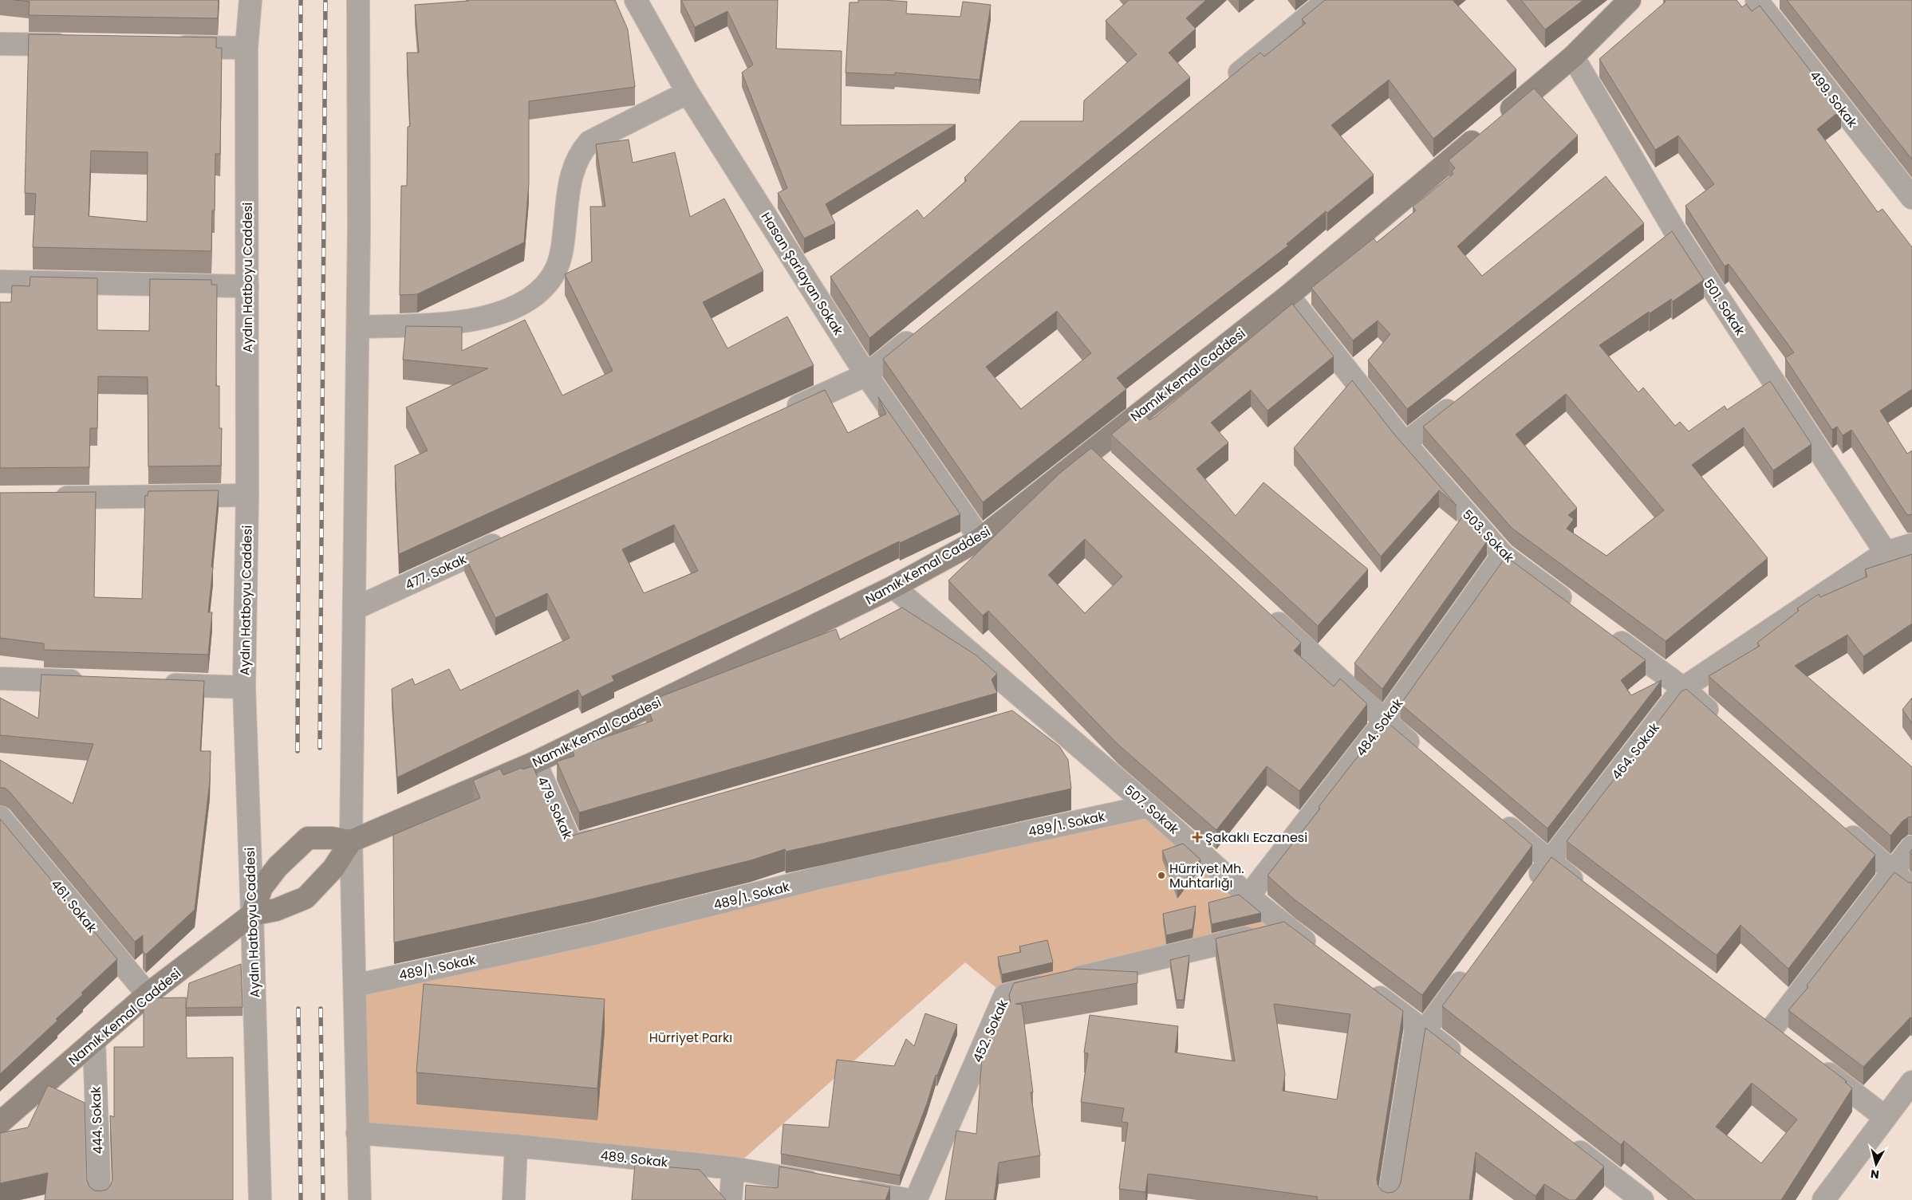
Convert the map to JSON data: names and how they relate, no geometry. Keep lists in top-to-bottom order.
{
  "streets": {
    "main road": ["Namık Kemal Caddesi"],
    "street": [
      "499. Sokak",
      "Hasan Şarlayan Sokak",
      "Aydın Hatboyu Caddesi",
      "501. Sokak",
      "503. Sokak",
      "477. Sokak",
      "484. Sokak",
      "464. Sokak",
      "479. Sokak",
      "507. Sokak",
      "489/1. Sokak",
      "461. Sokak",
      "452. Sokak",
      "444. Sokak",
      "489. Sokak"
    ]
  },
  "crossings": [
    ["Hasan Şarlayan Sokak", "Namık Kemal Caddesi"],
    ["Aydın Hatboyu Caddesi", "Namık Kemal Caddesi"],
    ["501. Sokak", "Namık Kemal Caddesi"],
    ["501. Sokak", "464. Sokak"],
    ["Namık Kemal Caddesi", "503. Sokak"],
    ["Namık Kemal Caddesi", "479. Sokak"],
    ["Namık Kemal Caddesi", "507. Sokak"],
    ["Namık Kemal Caddesi", "461. Sokak"],
    ["Namık Kemal Caddesi", "444. Sokak"],
    ["503. Sokak", "484. Sokak"],
    ["484. Sokak", "507. Sokak"],
    ["507. Sokak", "489/1. Sokak"],
    ["507. Sokak", "452. Sokak"]
  ],
  "parks": ["Hürriyet Parkı"],
  "places": {
    "health": ["Şakaklı Eczanesi"],
    "other": ["Hürriyet Mh. Muhtarlığı"]
  },
  "north": "bottom"
}
